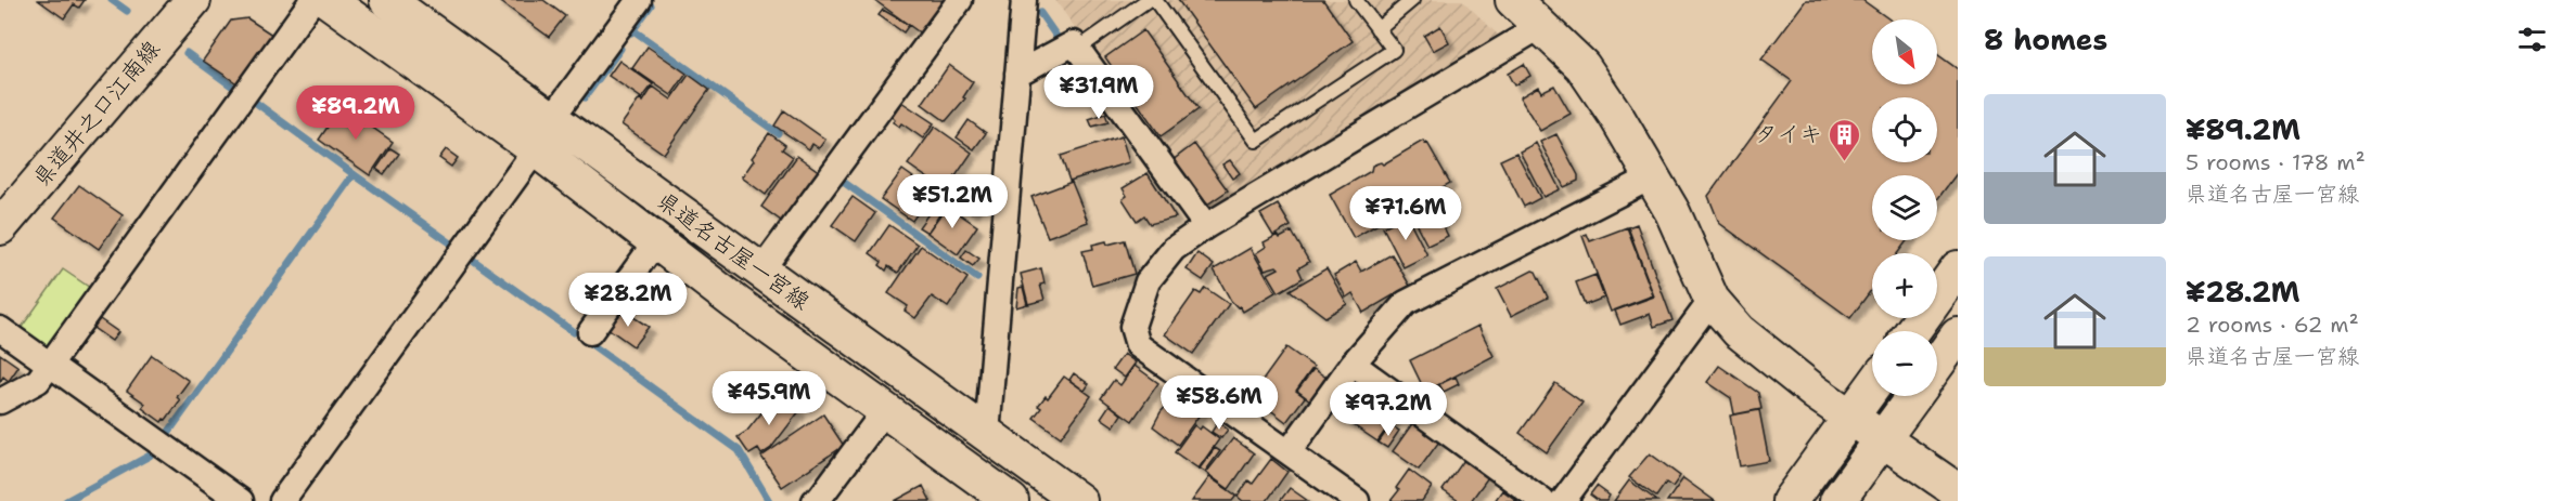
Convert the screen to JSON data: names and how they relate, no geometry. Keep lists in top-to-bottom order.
{
  "streets": {
    "main road": ["県道井之口江南線", "県道名古屋一宮線"]
  },
  "places": {
    "building": ["タイキ"]
  },
  "north": "bottom right",
  "page": {
    "heading": "8 homes",
    "map_buttons": ["+", "−"],
    "price": [
      "¥31.9M",
      "¥89.2M",
      "¥51.2M",
      "¥71.6M",
      "¥28.2M",
      "¥45.9M",
      "¥58.6M",
      "¥97.2M"
    ],
    "list": [
      {
        "name": "¥89.2M",
        "note": "5 rooms · 178 m² · 県道名古屋一宮線"
      },
      {
        "name": "¥28.2M",
        "note": "2 rooms · 62 m² · 県道名古屋一宮線"
      }
    ]
  }
}
